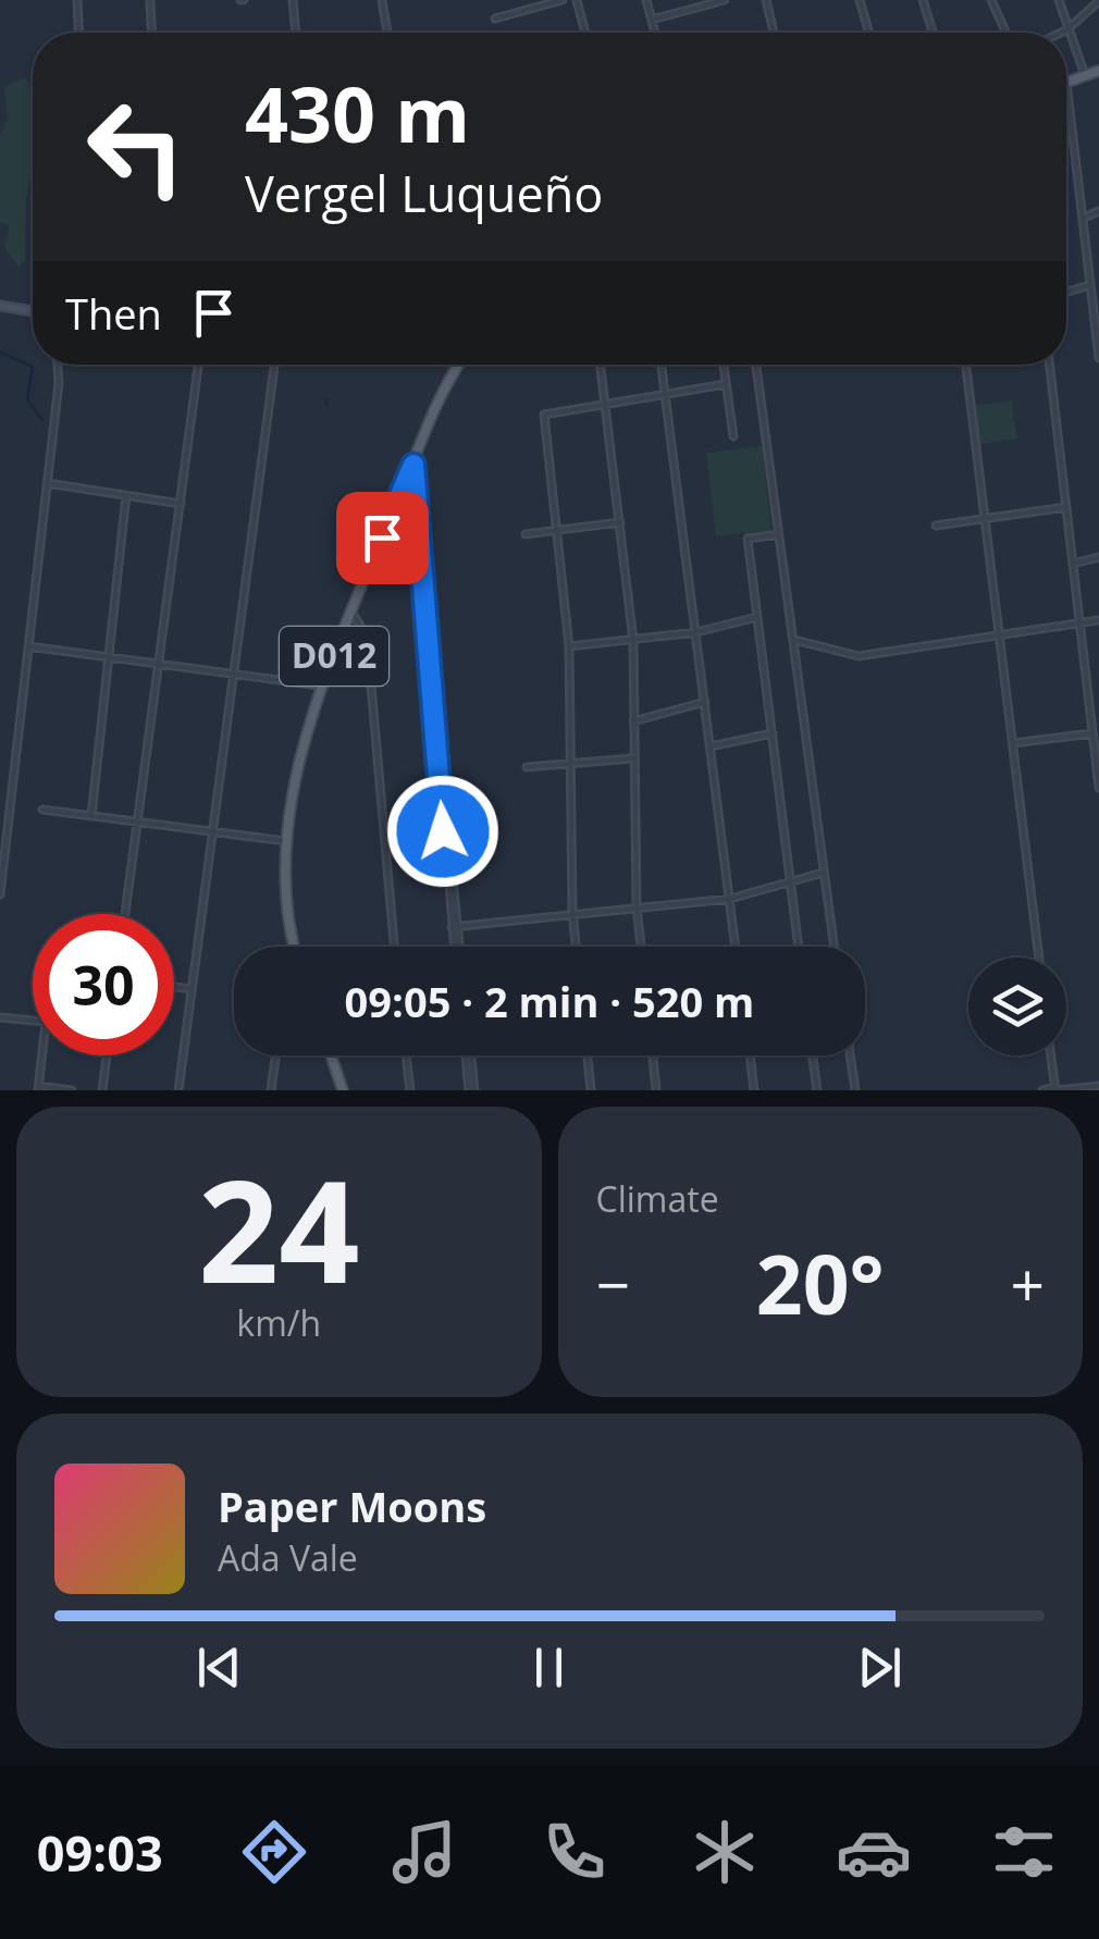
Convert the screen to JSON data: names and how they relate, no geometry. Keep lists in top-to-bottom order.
{
  "streets": {
    "main road": ["D012"]
  },
  "page": {
    "turn": ["430 m", "Vergel Luqueño"],
    "then": "Then",
    "limit": "30",
    "trip": "09:05 · 2 min · 520 m",
    "tile": [
      ["24", "km/h"],
      "Climate"
    ],
    "heat": ["−", "20°", "+"],
    "song": ["Paper Moons", "Ada Vale"],
    "tabs": "09:03"
  }
}
